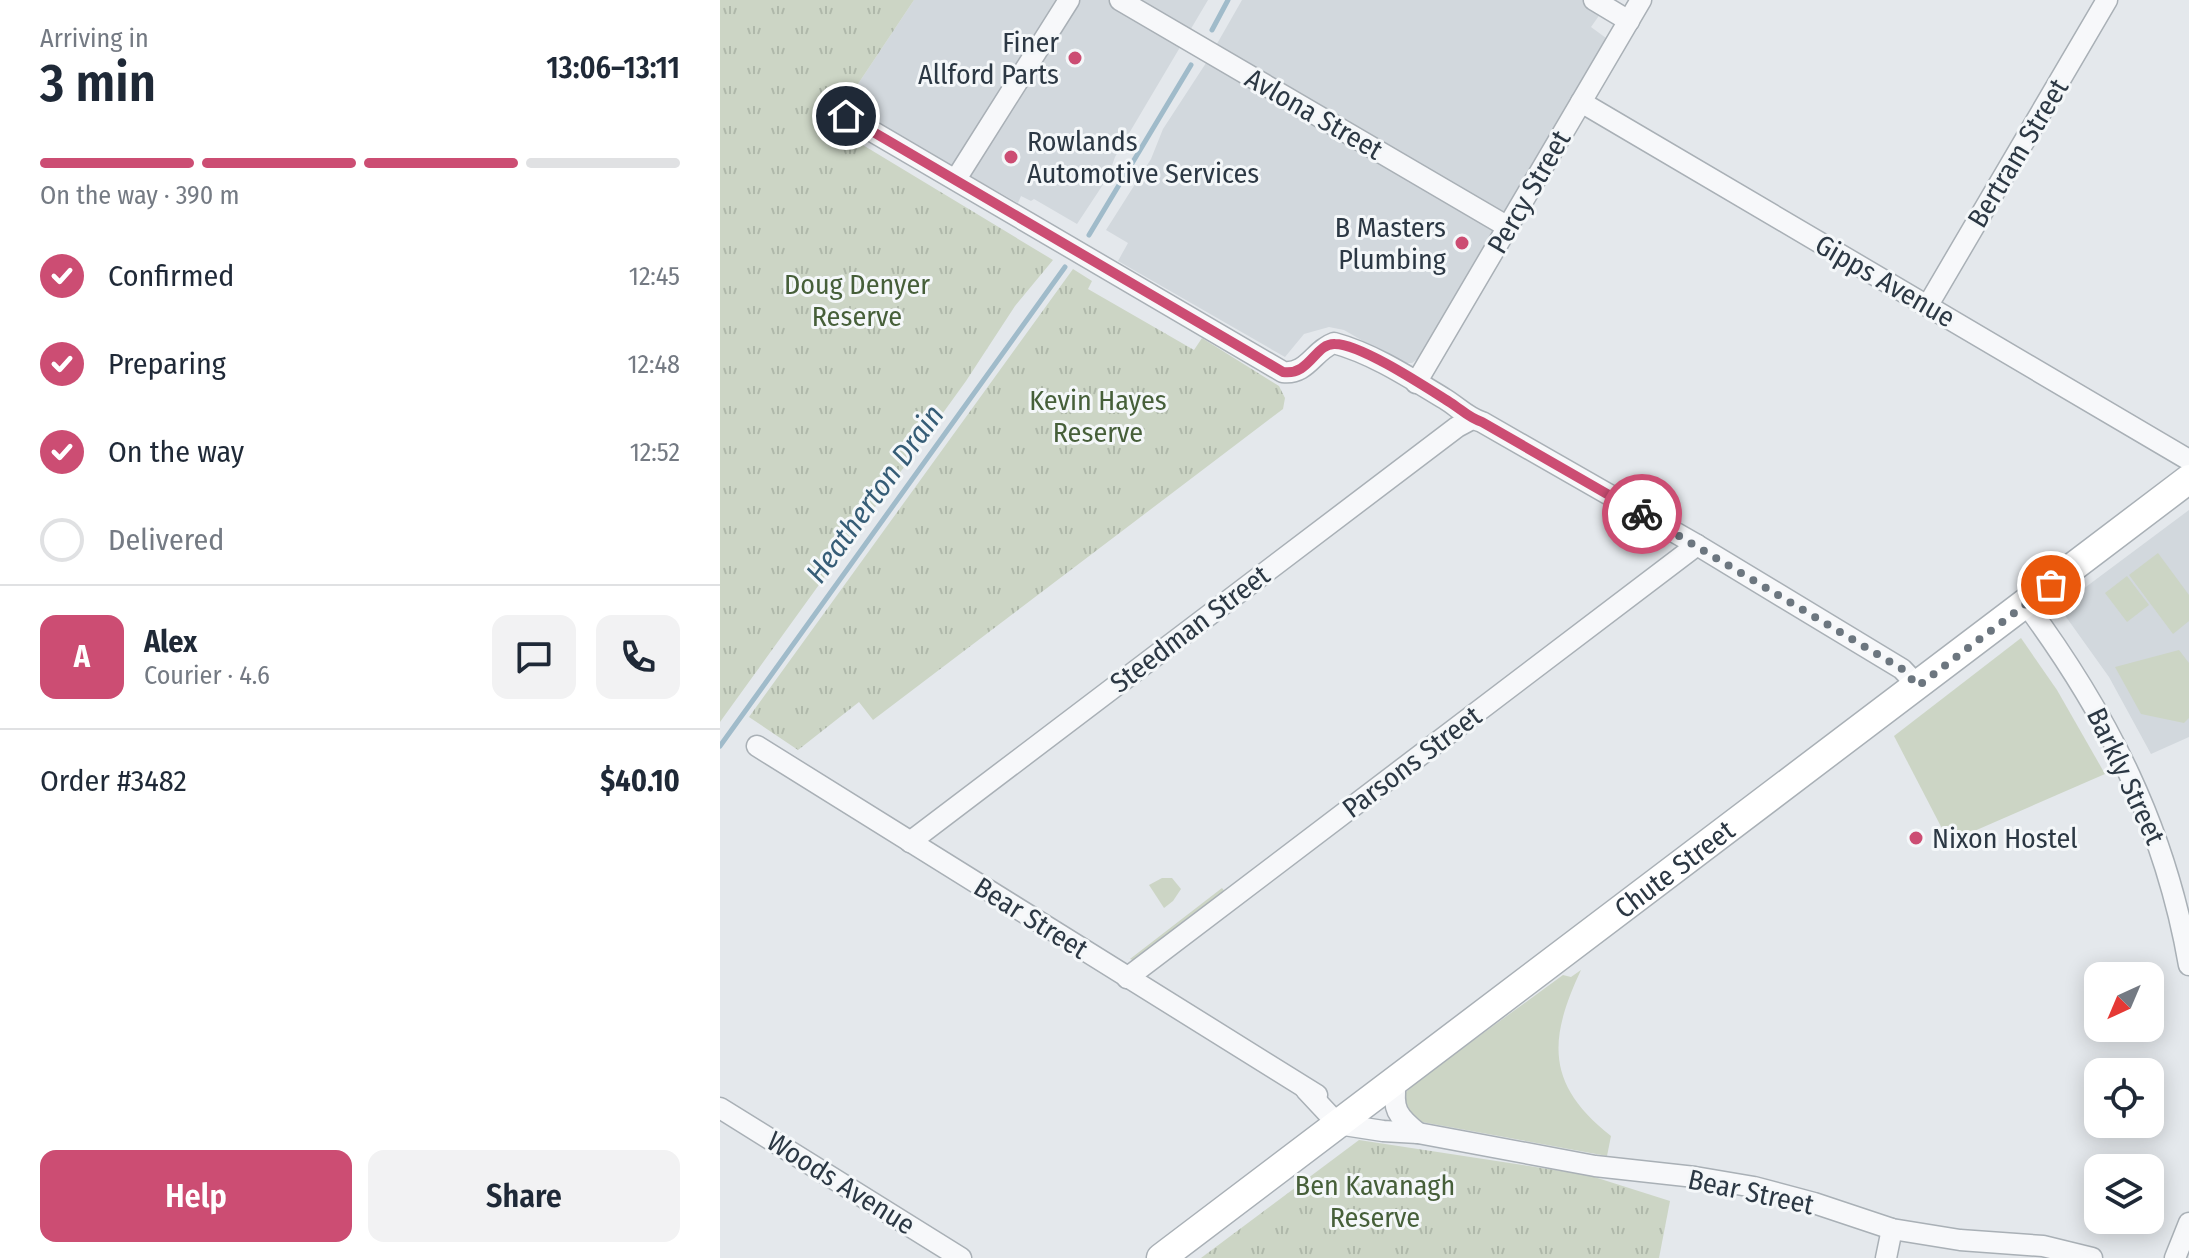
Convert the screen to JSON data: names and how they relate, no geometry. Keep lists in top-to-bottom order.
{
  "streets": {
    "street": [
      "Avlona Street",
      "Bertram Street",
      "Percy Street",
      "Gipps Avenue",
      "Steedman Street",
      "Parsons Street",
      "Barkly Street",
      "Chute Street",
      "Bear Street",
      "Woods Avenue"
    ]
  },
  "crossings": [
    ["Avlona Street", "Percy Street"],
    ["Bertram Street", "Gipps Avenue"],
    ["Percy Street", "Gipps Avenue"],
    ["Steedman Street", "Bear Street"],
    ["Parsons Street", "Bear Street"],
    ["Barkly Street", "Chute Street"],
    ["Chute Street", "Bear Street"]
  ],
  "water": ["Heatherton Drain"],
  "parks": ["Doug Denyer Reserve", "Kevin Hayes Reserve", "Ben Kavanagh Reserve"],
  "places": [
    "Finer Allford Parts",
    "Rowlands Automotive Services",
    "B Masters Plumbing",
    "Nixon Hostel"
  ],
  "north": "bottom left",
  "page": {
    "heading": ["3 min", "Arriving in", "13:06–13:11"],
    "panel": [
      "Alex",
      "Courier · 4.6",
      "Order #3482",
      "$40.10"
    ],
    "bar": "On the way · 390 m",
    "list": [
      ["Confirmed", "12:45"],
      ["Preparing", "12:48"],
      ["On the way", "12:52"],
      "Delivered"
    ],
    "round": "A",
    "buttons": ["Help", "Share"]
  }
}
